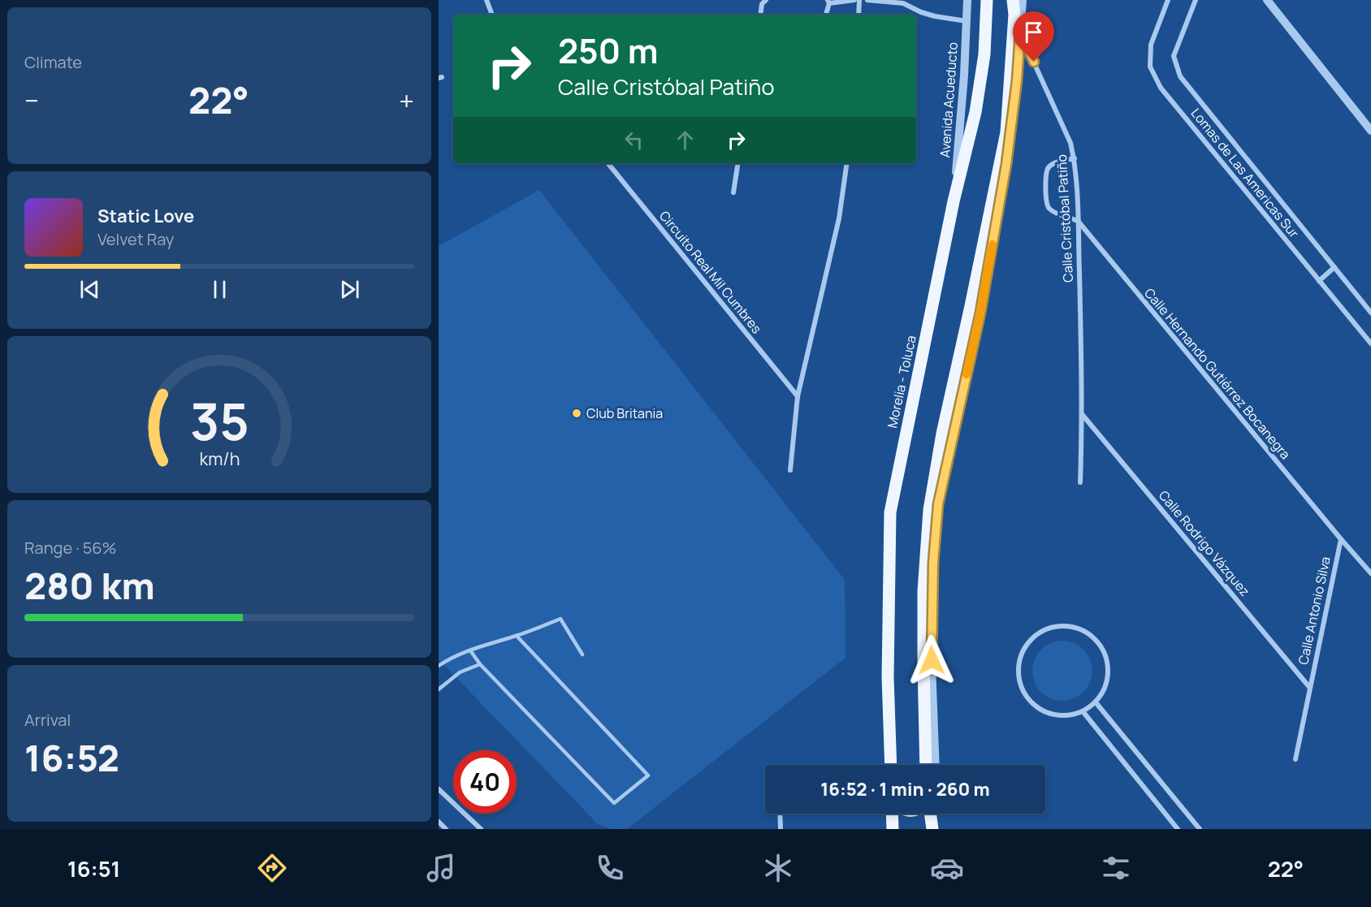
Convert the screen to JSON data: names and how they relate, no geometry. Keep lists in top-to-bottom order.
{
  "streets": {
    "main road": ["Morelia - Toluca"],
    "street": [
      "Avenida Acueducto",
      "Lomas de Las Americas Sur",
      "Calle Cristóbal Patiño",
      "Circuito Real Mil Cumbres",
      "Calle Hernando Gutiérrez Bocanegra",
      "Calle Rodrigo Vázquez",
      "Calle Antonio Silva"
    ]
  },
  "crossings": [
    ["Avenida Acueducto", "Morelia - Toluca"],
    ["Calle Cristóbal Patiño", "Calle Hernando Gutiérrez Bocanegra"],
    ["Calle Cristóbal Patiño", "Calle Rodrigo Vázquez"],
    ["Calle Hernando Gutiérrez Bocanegra", "Calle Antonio Silva"],
    ["Calle Rodrigo Vázquez", "Calle Antonio Silva"]
  ],
  "places": ["Club Britania"],
  "page": {
    "tile": [
      "Climate",
      ["Range · 56%", "280 km"],
      ["Arrival", "16:52"]
    ],
    "turn": ["250 m", "Calle Cristóbal Patiño"],
    "heat": ["−", "22°", "+"],
    "song": ["Static Love", "Velvet Ray"],
    "limit": "40",
    "trip": "16:52 · 1 min · 260 m",
    "tabs": ["16:51", "22°"],
    "gauge": ["35", "km/h"]
  }
}
